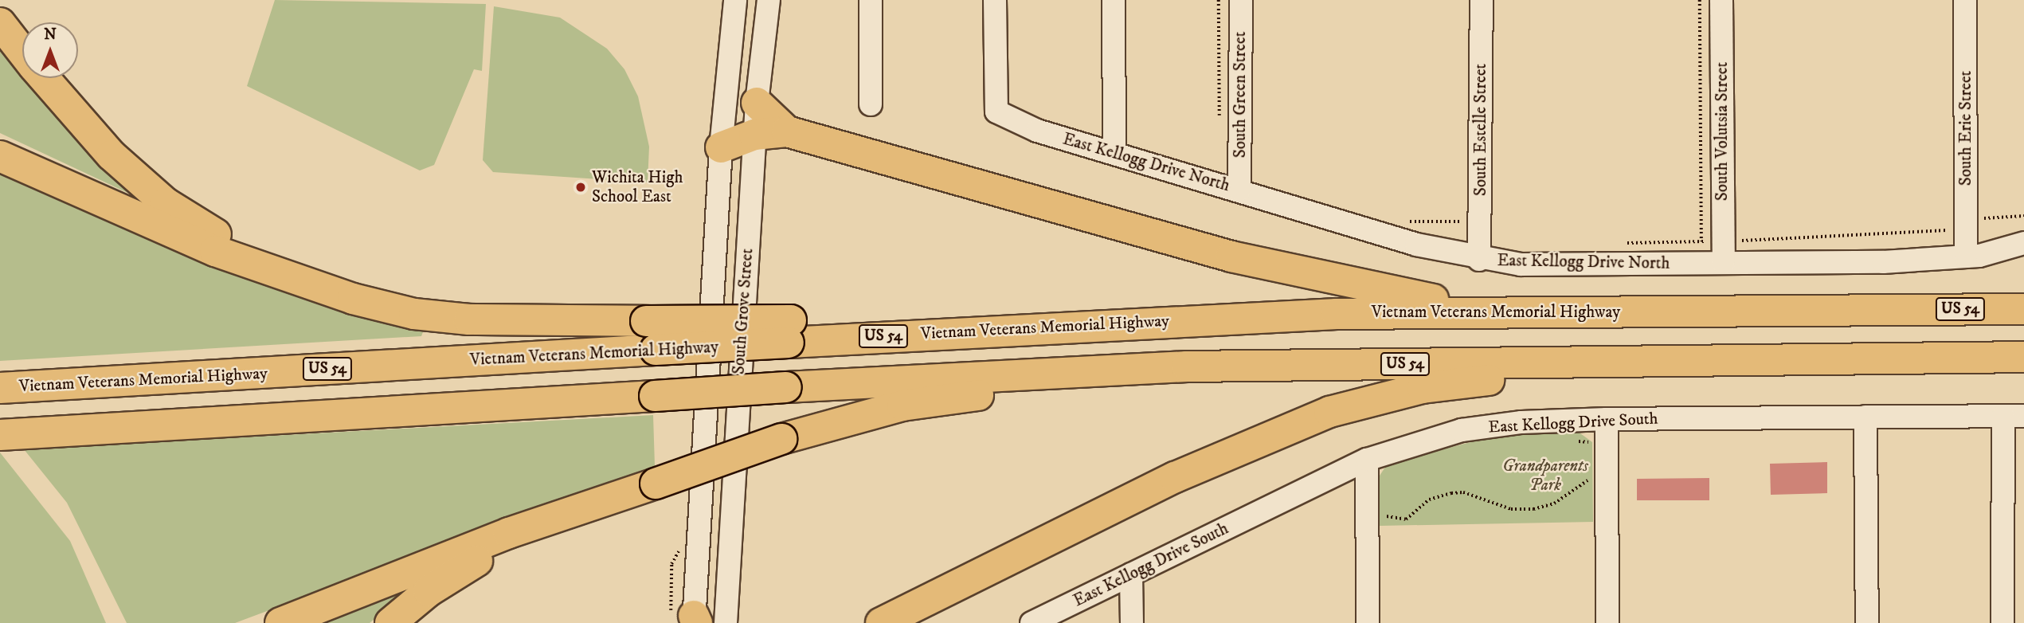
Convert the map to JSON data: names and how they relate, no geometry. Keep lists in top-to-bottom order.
{
  "streets": {
    "highway": ["US 54", "Vietnam Veterans Memorial Highway"],
    "street": [
      "South Green Street",
      "South Erie Street",
      "South Estelle Street",
      "South Volutsia Street",
      "East Kellogg Drive North",
      "South Grove Street",
      "East Kellogg Drive South"
    ]
  },
  "crossings": [
    ["South Green Street", "East Kellogg Drive North"],
    ["South Erie Street", "East Kellogg Drive North"],
    ["South Estelle Street", "East Kellogg Drive North"],
    ["South Volutsia Street", "East Kellogg Drive North"]
  ],
  "parks": ["Grandparents Park"],
  "places": ["Wichita High School East"],
  "north": "top"
}
